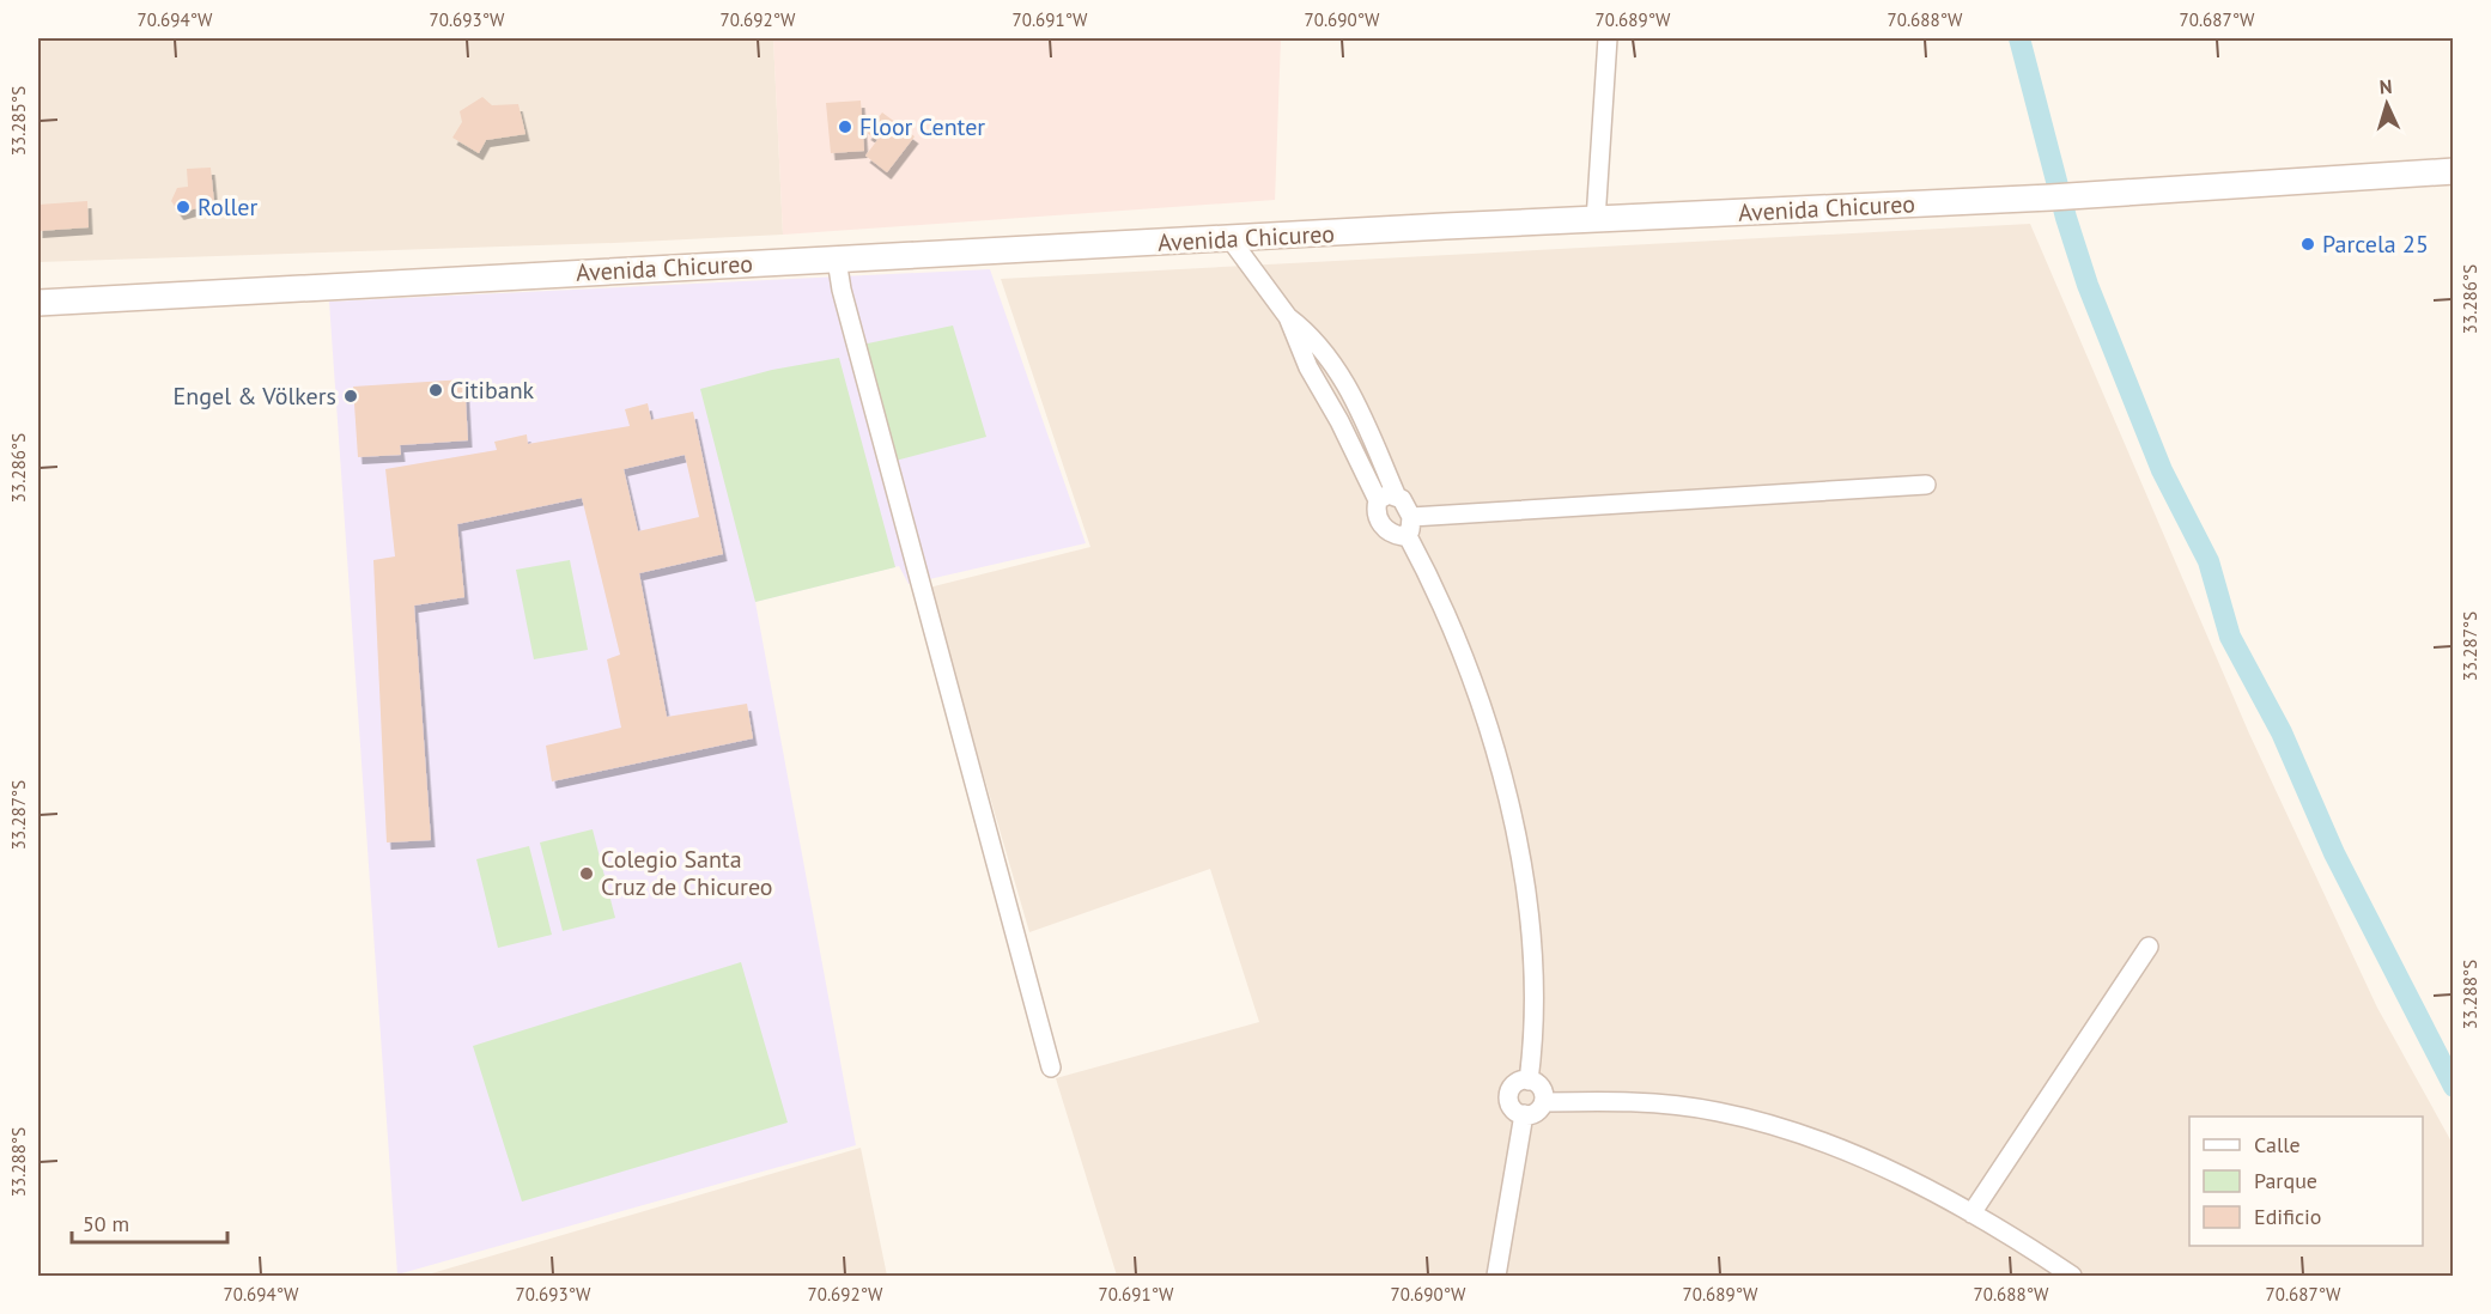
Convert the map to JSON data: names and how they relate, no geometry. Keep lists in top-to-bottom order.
{
  "streets": {
    "main road": ["Avenida Chicureo"]
  },
  "places": [
    "Floor Center",
    "Roller",
    "Parcela 25",
    "Citibank",
    "Engel & Völkers",
    "Colegio Santa Cruz de Chicureo"
  ],
  "legend": ["Calle", "Parque", "Edificio"],
  "scale_bar": "50 m",
  "north": "top",
  "coordinates": [
    "70.694°W",
    "70.693°W",
    "70.692°W",
    "70.691°W",
    "70.690°W",
    "70.689°W",
    "70.688°W",
    "70.687°W",
    "33.285°S",
    "33.286°S",
    "33.287°S",
    "33.288°S"
  ]
}
